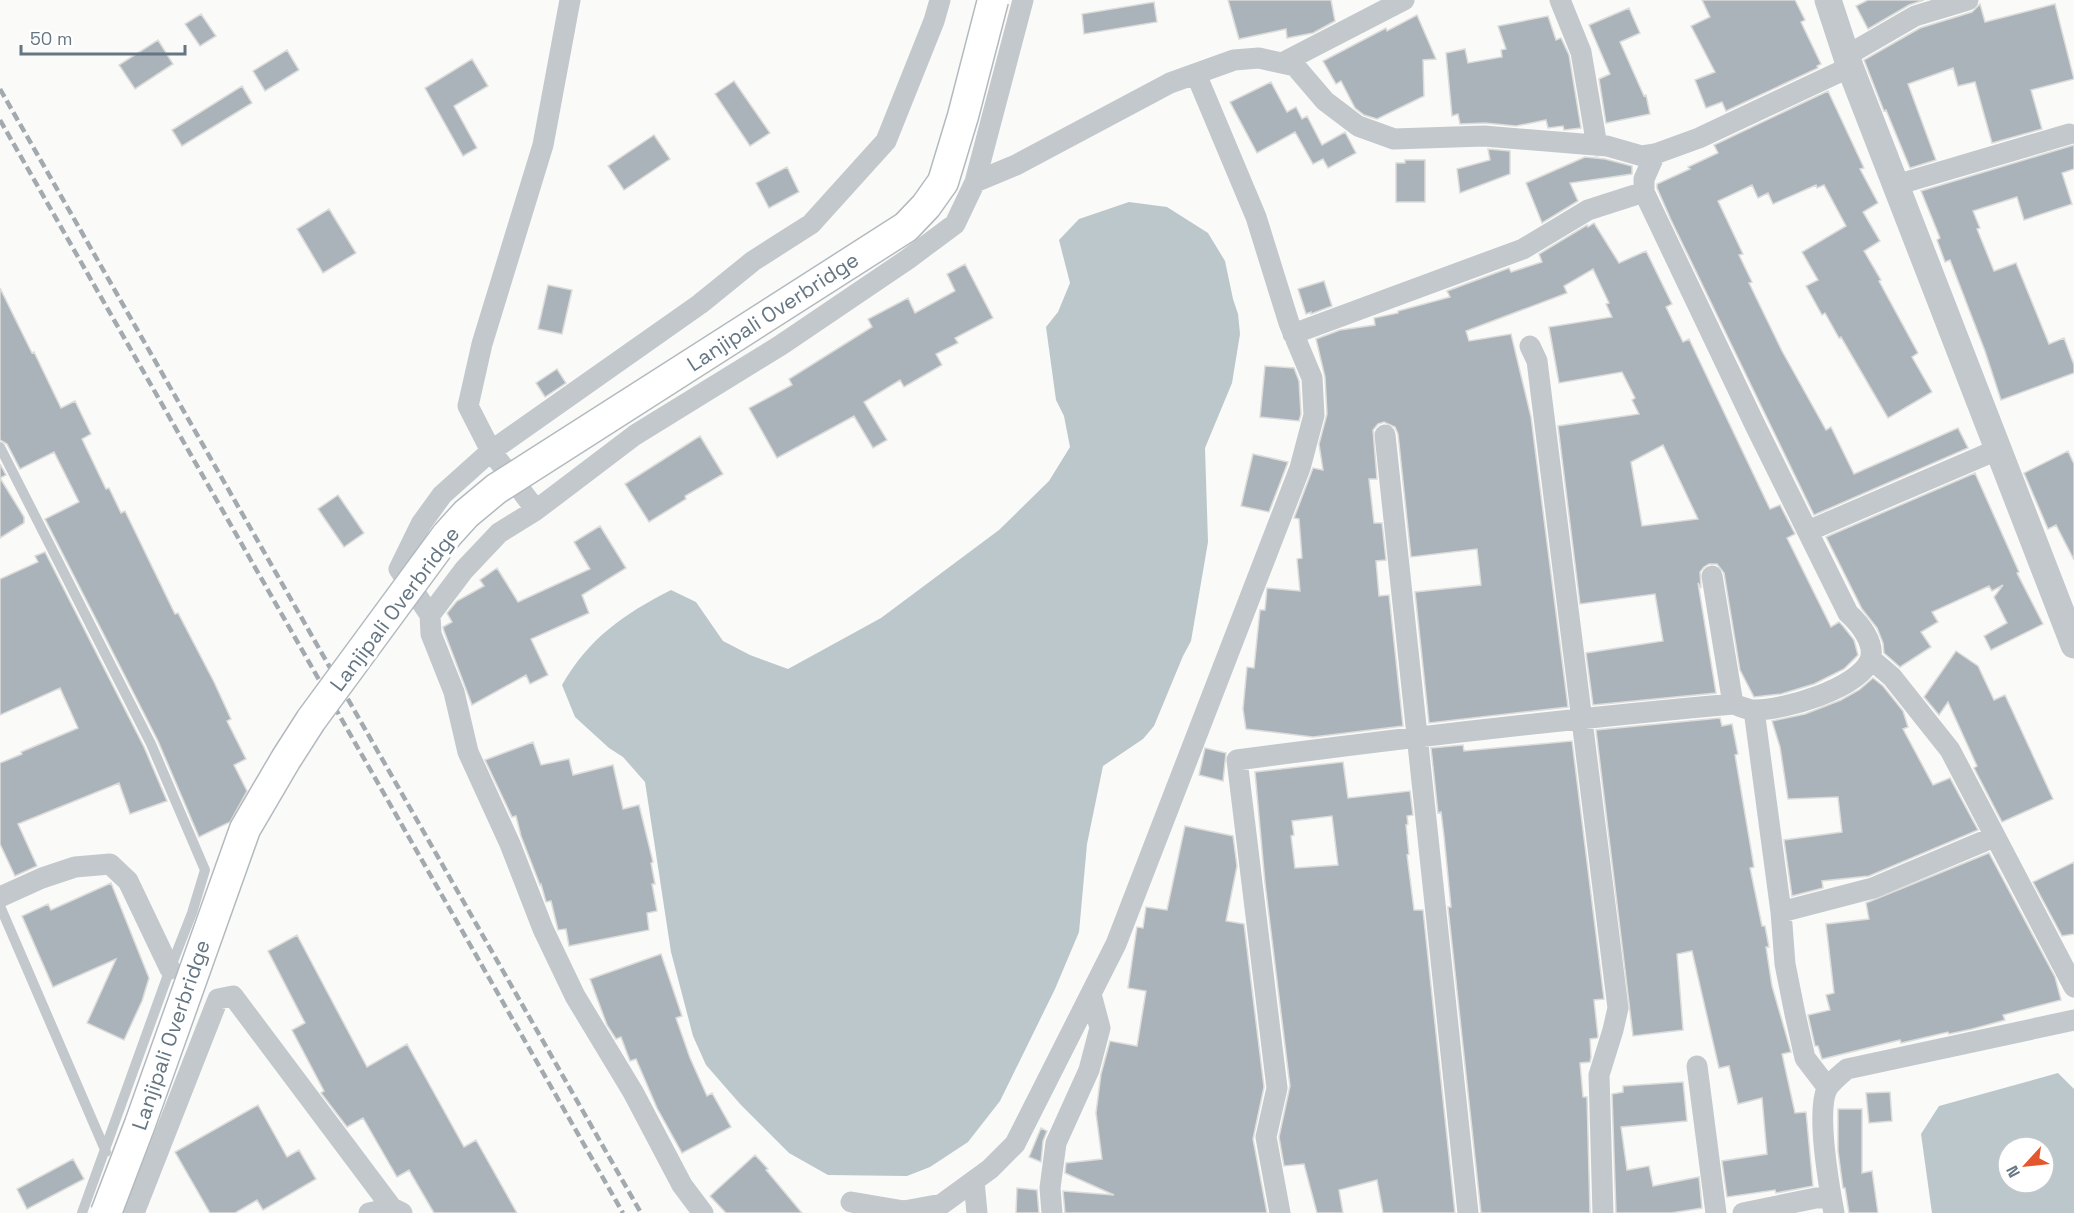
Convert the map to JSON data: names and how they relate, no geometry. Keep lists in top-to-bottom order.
{
  "streets": {
    "main road": ["Lanjipali Overbridge"]
  },
  "scale_bar": "50 m",
  "north": "bottom left"
}
